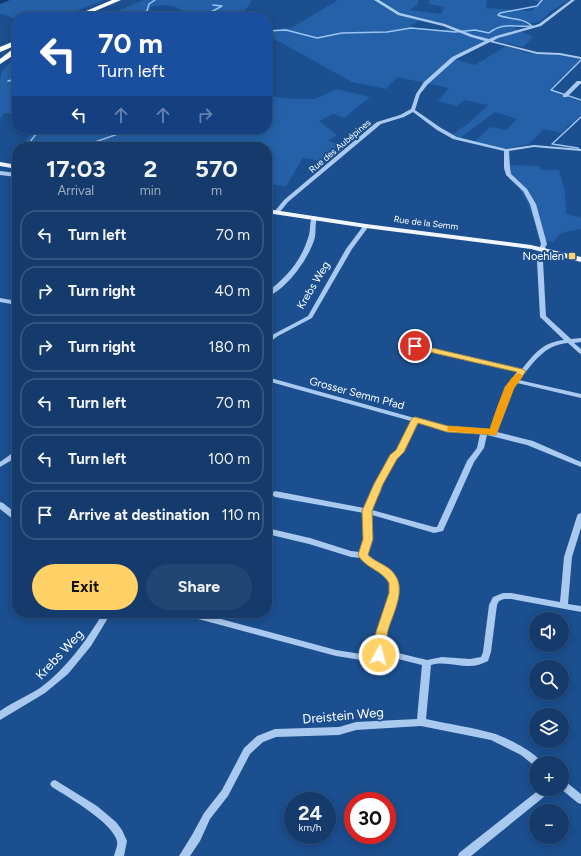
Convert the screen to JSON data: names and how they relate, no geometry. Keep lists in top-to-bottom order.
{
  "streets": {
    "main road": ["Rue de la Semm"],
    "street": [
      "Rue des Aubépines",
      "Krebs Weg",
      "Grosser Semm Pfad",
      "Dreistein Weg"
    ]
  },
  "crossings": [
    ["Rue des Aubépines", "Rue de la Semm"],
    ["Rue de la Semm", "Krebs Weg"]
  ],
  "places": {
    "transit": ["Noehlen"]
  },
  "page": {
    "turn": ["70 m", "Turn left"],
    "eta": [
      "17:03",
      "Arrival",
      "2",
      "min",
      "570",
      "m"
    ],
    "list": [
      {
        "name": "Turn left",
        "value": "70 m"
      },
      {
        "name": "Turn right",
        "value": "40 m"
      },
      {
        "name": "Turn right",
        "value": "180 m"
      },
      {
        "name": "Turn left",
        "value": "70 m"
      },
      {
        "name": "Turn left",
        "value": "100 m"
      },
      {
        "name": "Arrive at destination",
        "value": "110 m"
      }
    ],
    "buttons": ["Exit", "Share"],
    "map_buttons": ["+", "−"],
    "speed": "24 km/h",
    "limit": "30"
  }
}
